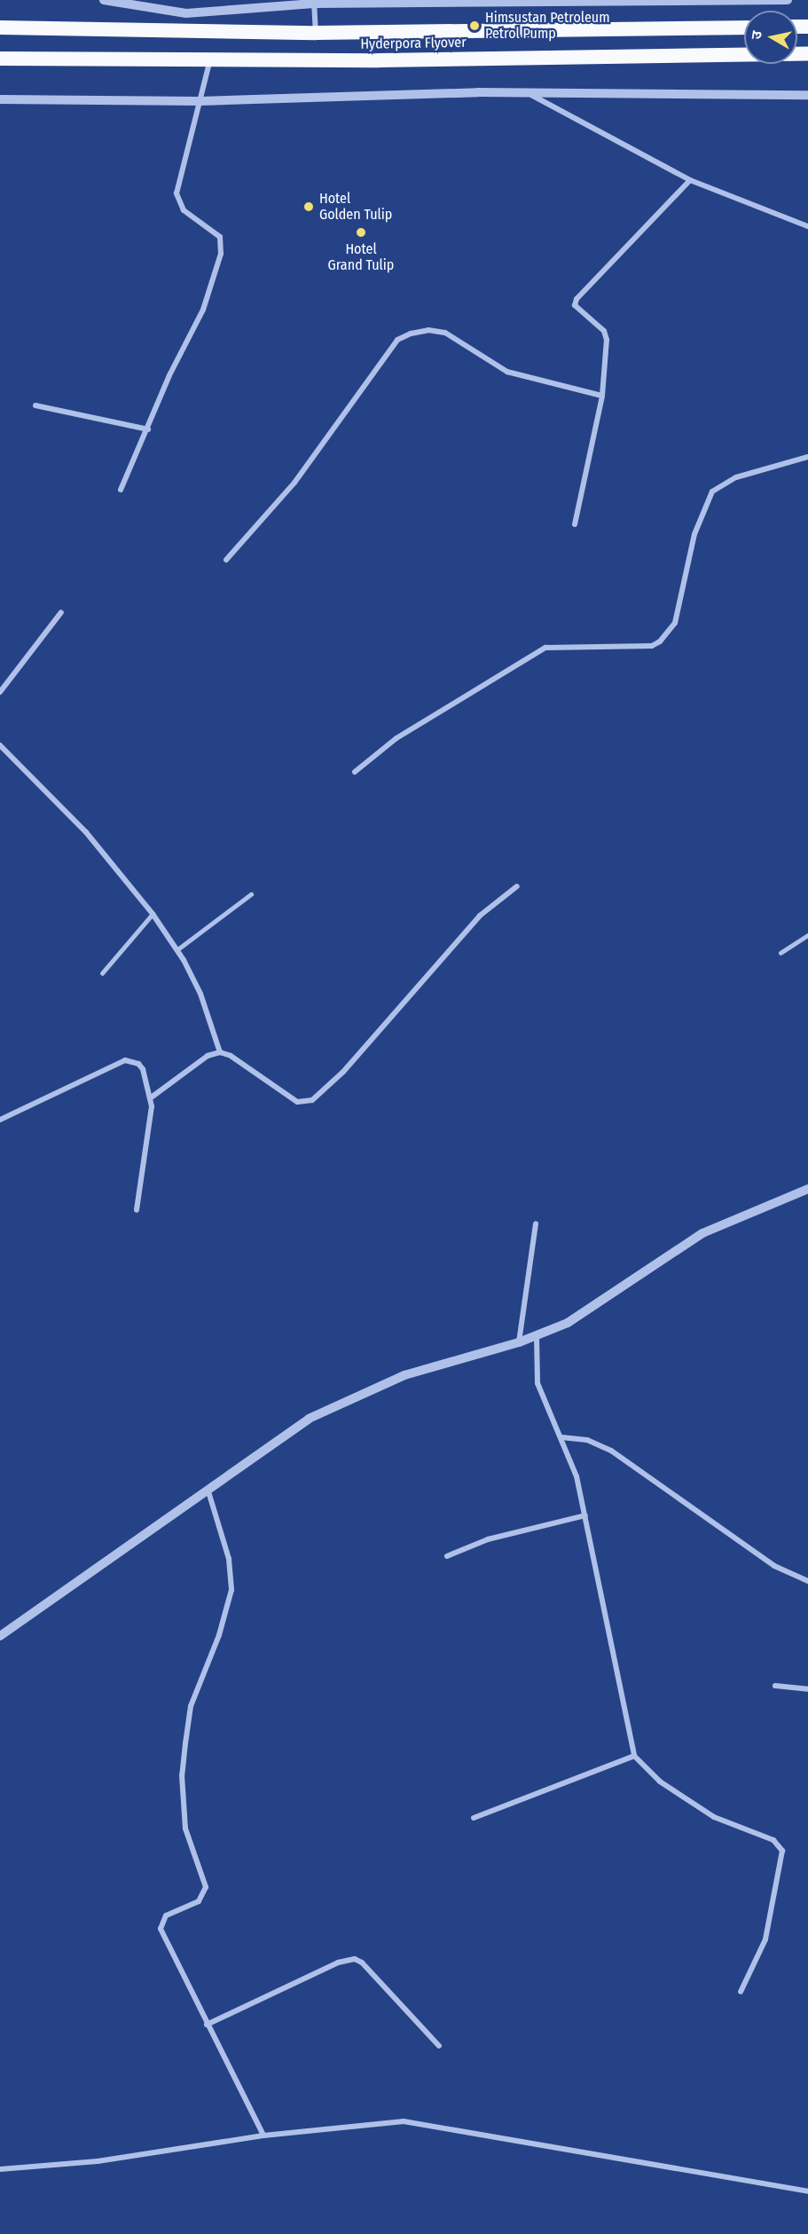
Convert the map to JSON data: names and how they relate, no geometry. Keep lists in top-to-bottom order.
{
  "streets": {
    "highway": ["Hyderpora Flyover"]
  },
  "places": ["Himsustan Petroleum Petrol Pump", "Hotel Golden Tulip", "Hotel Grand Tulip"],
  "north": "left"
}
